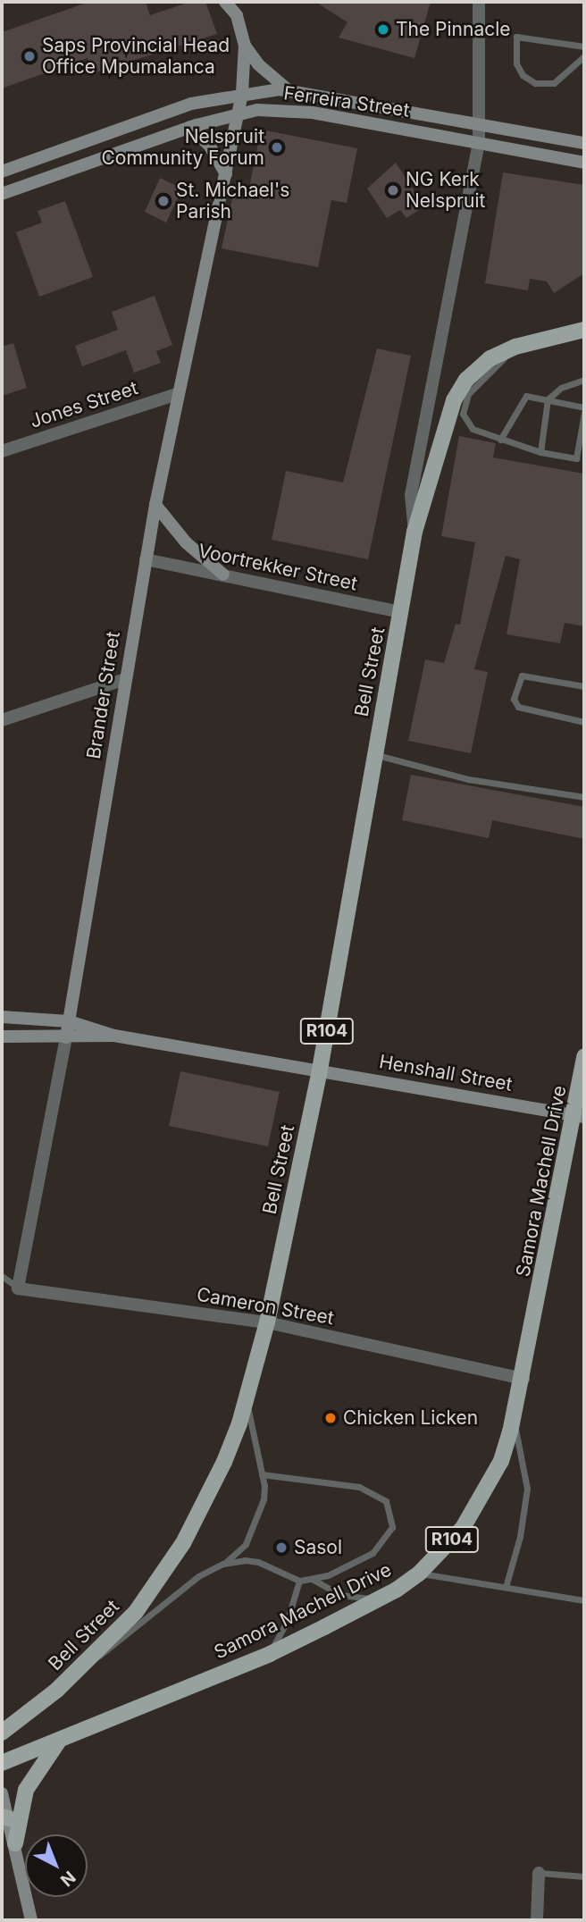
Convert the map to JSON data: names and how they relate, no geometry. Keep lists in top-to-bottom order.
{
  "streets": {
    "main road": ["Bell Street", "R104", "Samora Machell Drive"],
    "street": [
      "Ferreira Street",
      "Jones Street",
      "Voortrekker Street",
      "Brander Street",
      "Henshall Street",
      "Cameron Street"
    ]
  },
  "crossings": [
    ["Ferreira Street", "Bell Street"],
    ["Ferreira Street", "Brander Street"],
    ["Jones Street", "Brander Street"],
    ["Voortrekker Street", "Bell Street"],
    ["Voortrekker Street", "Brander Street"],
    ["Bell Street", "Henshall Street"],
    ["Bell Street", "Cameron Street"],
    ["Brander Street", "Henshall Street"],
    ["Brander Street", "Cameron Street"],
    ["Henshall Street", "Samora Machell Drive"],
    ["Samora Machell Drive", "Cameron Street"]
  ],
  "places": [
    "The Pinnacle",
    "Saps Provincial Head Office Mpumalanca",
    "Nelspruit Community Forum",
    "NG Kerk Nelspruit",
    "St. Michael's Parish",
    "Chicken Licken",
    "Sasol"
  ],
  "north": "bottom right"
}
